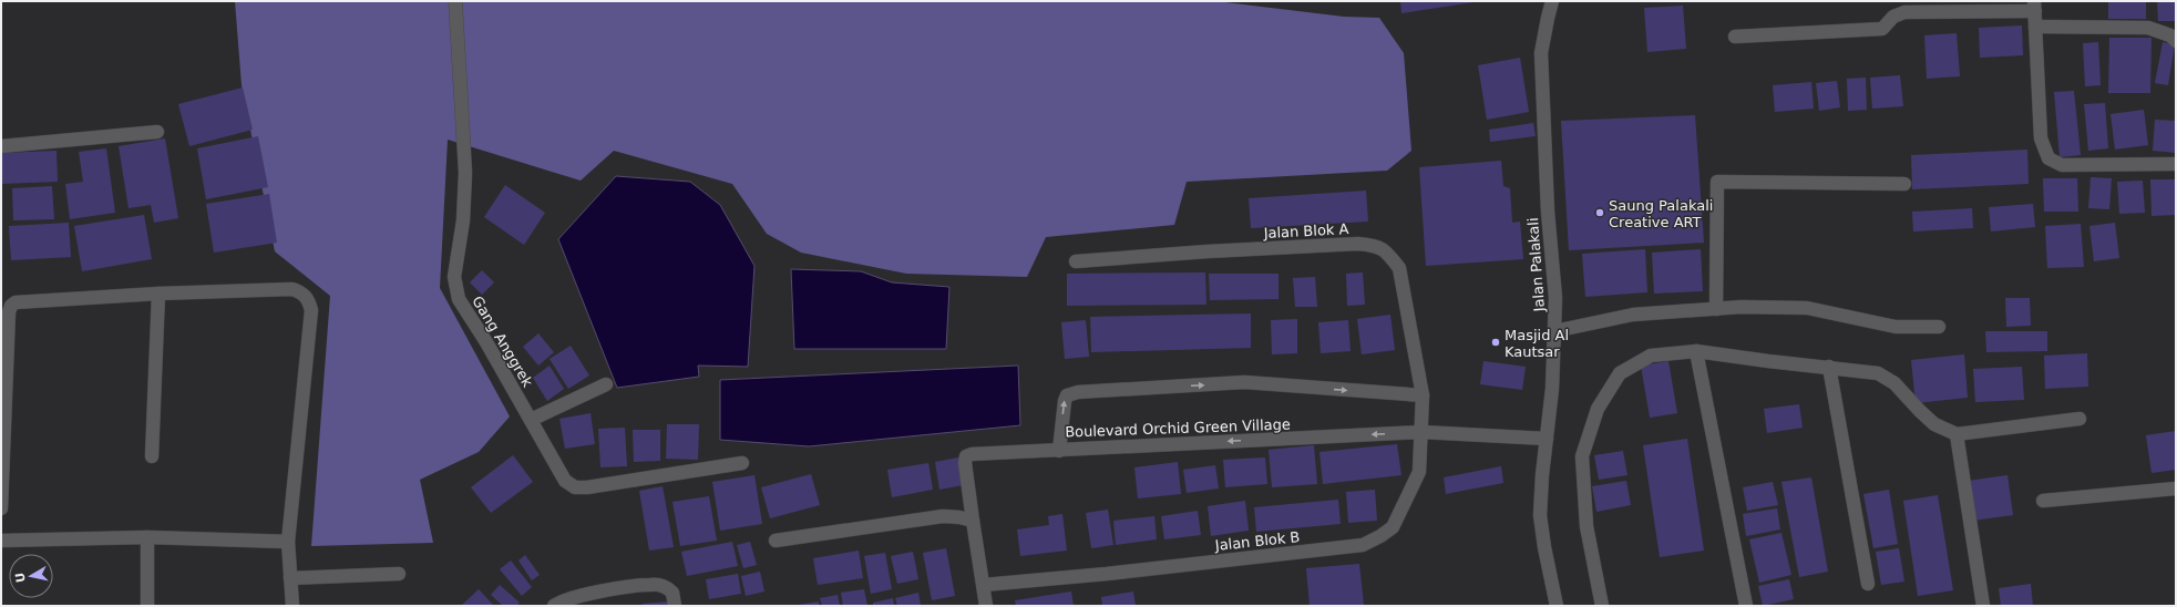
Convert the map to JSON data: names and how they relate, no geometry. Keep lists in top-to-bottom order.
{
  "streets": {
    "street": [
      "Jalan Blok A",
      "Jalan Palakali",
      "Gang Anggrek",
      "Boulevard Orchid Green Village",
      "Jalan Blok B"
    ]
  },
  "crossings": [
    ["Jalan Blok A", "Boulevard Orchid Green Village"],
    ["Jalan Blok A", "Jalan Blok B"],
    ["Jalan Palakali", "Boulevard Orchid Green Village"],
    ["Boulevard Orchid Green Village", "Jalan Blok B"]
  ],
  "places": ["Saung Palakali Creative ART", "Masjid Al Kautsar"],
  "north": "left"
}
